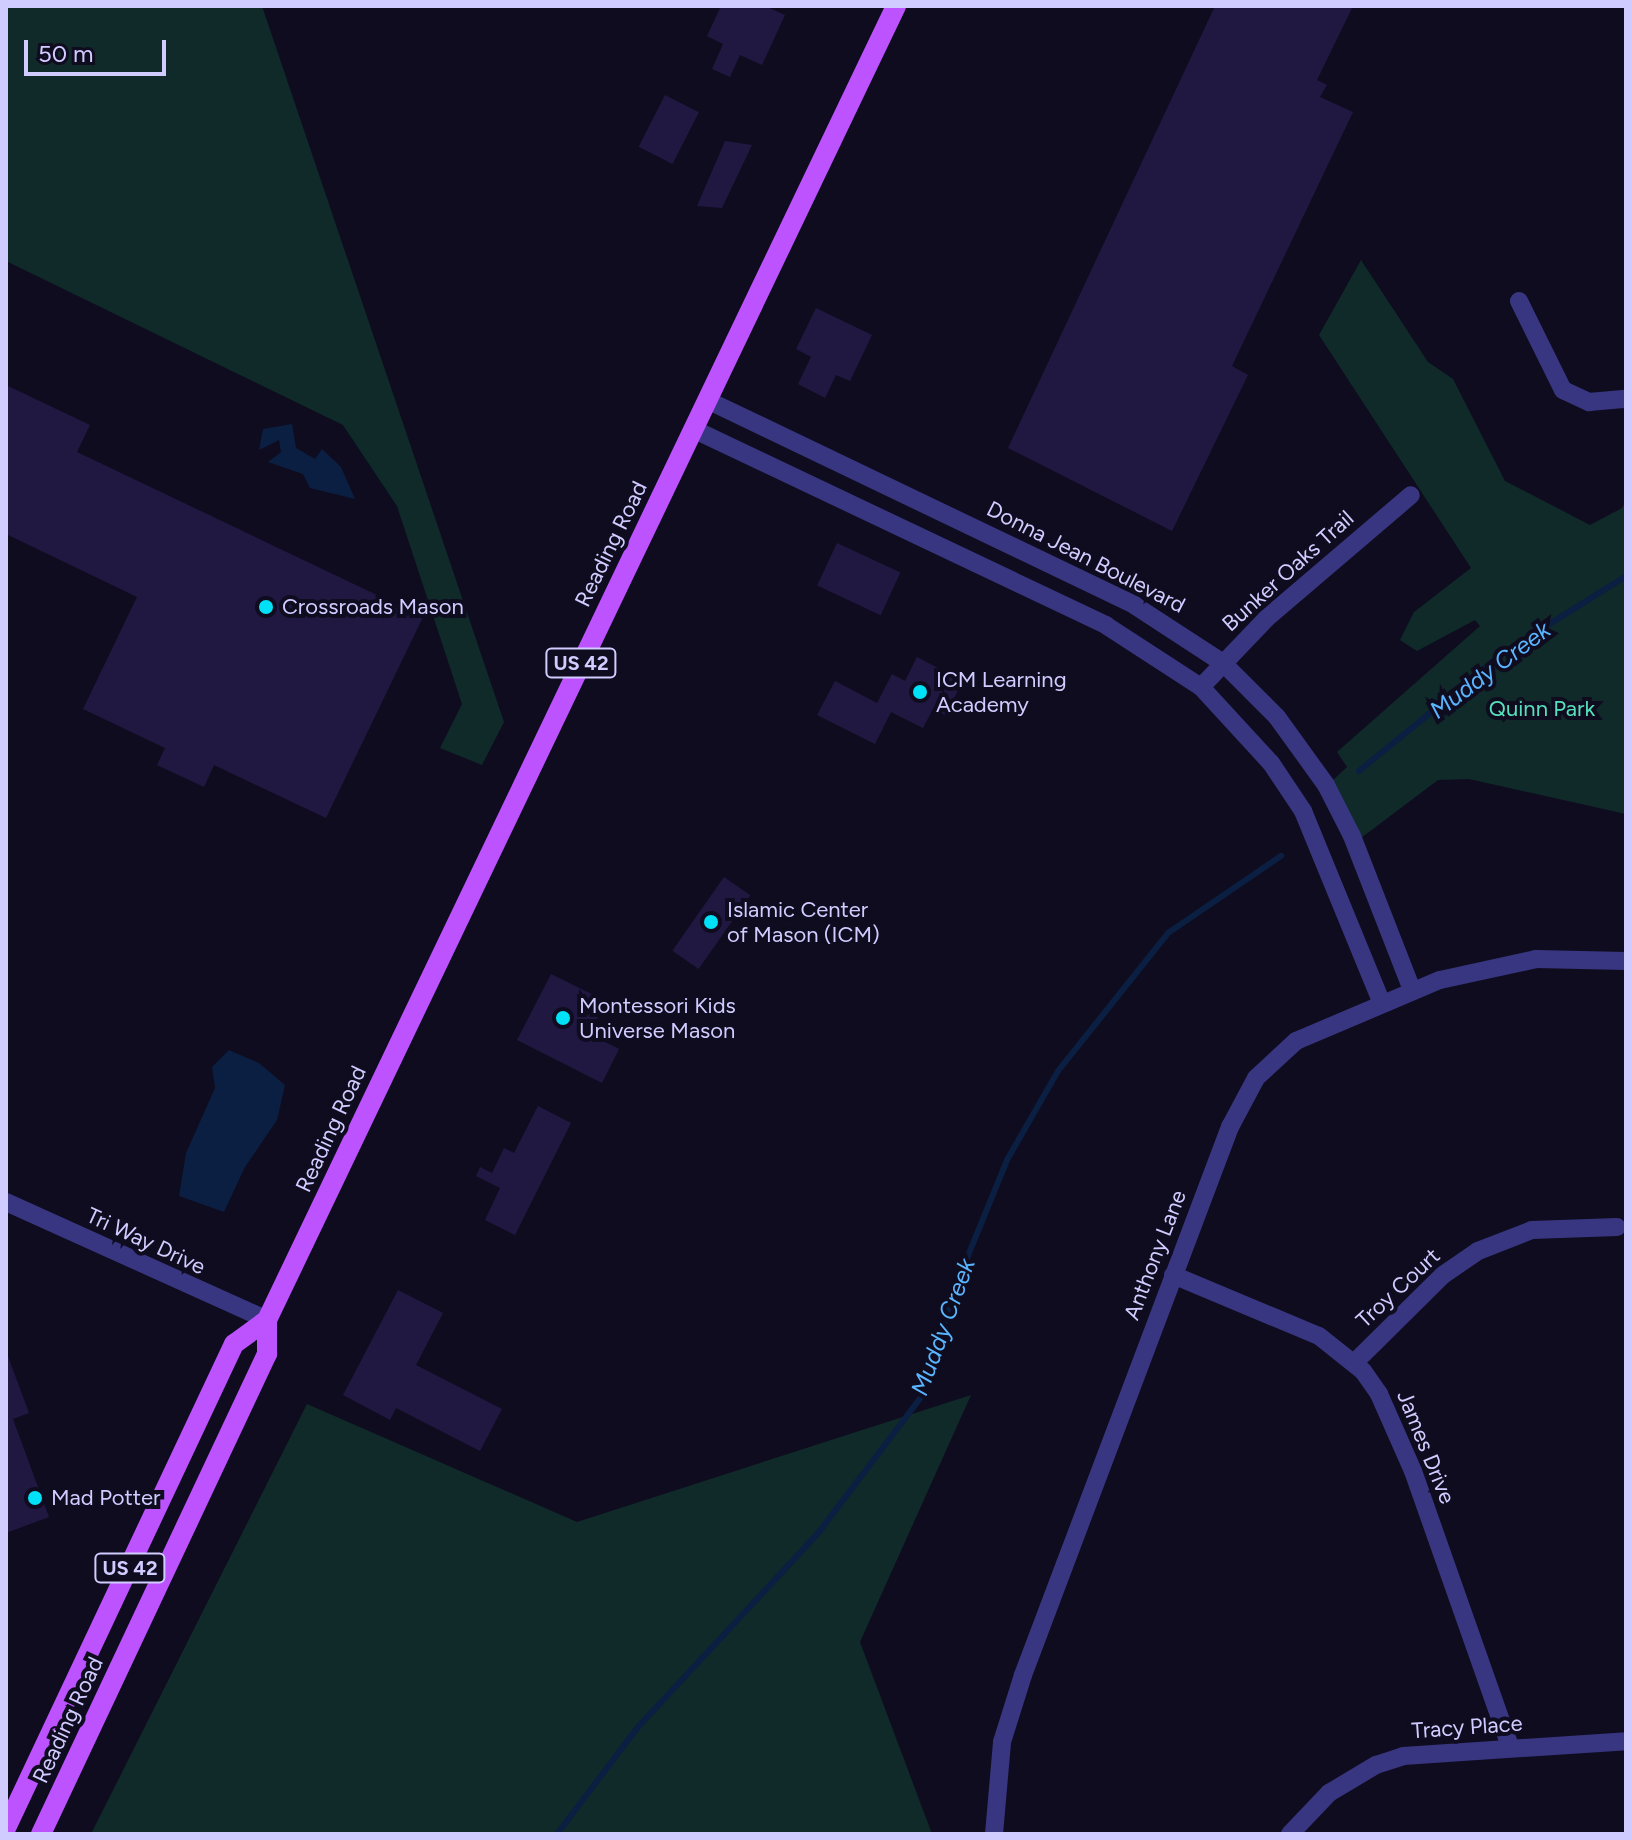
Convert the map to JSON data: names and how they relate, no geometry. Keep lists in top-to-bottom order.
{
  "streets": {
    "main road": ["Reading Road", "US 42"],
    "street": [
      "Donna Jean Boulevard",
      "Bunker Oaks Trail",
      "Tri Way Drive",
      "Anthony Lane",
      "Troy Court",
      "James Drive",
      "Tracy Place"
    ]
  },
  "crossings": [
    ["Reading Road", "Donna Jean Boulevard"],
    ["Reading Road", "Tri Way Drive"],
    ["Donna Jean Boulevard", "Bunker Oaks Trail"],
    ["Donna Jean Boulevard", "Anthony Lane"],
    ["Anthony Lane", "James Drive"],
    ["Troy Court", "James Drive"],
    ["James Drive", "Tracy Place"]
  ],
  "water": ["Muddy Creek"],
  "parks": ["Quinn Park"],
  "places": [
    "Crossroads Mason",
    "ICM Learning Academy",
    "Islamic Center of Mason (ICM)",
    "Montessori Kids Universe Mason",
    "Mad Potter"
  ],
  "scale_bar": "50 m"
}
